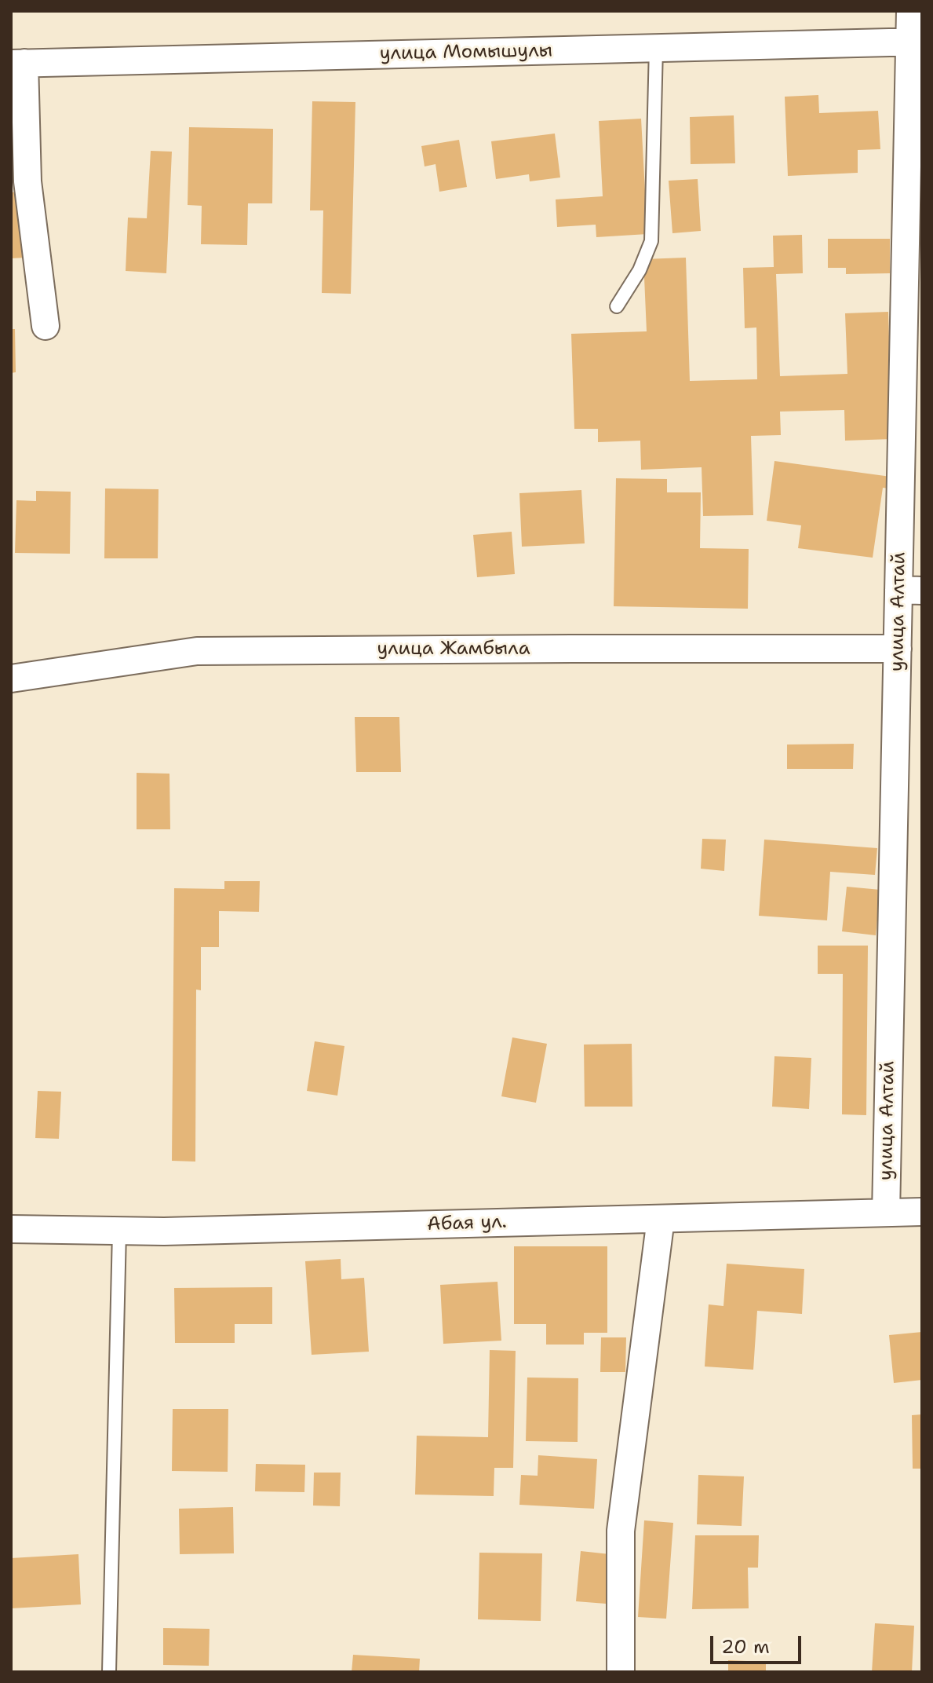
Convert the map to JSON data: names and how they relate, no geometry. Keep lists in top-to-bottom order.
{
  "streets": {
    "street": [
      "улица Момышулы",
      "улица Алтай",
      "улица Жамбыла",
      "Абая ул."
    ]
  },
  "crossings": [
    ["улица Момышулы", "улица Алтай"],
    ["улица Алтай", "улица Жамбыла"],
    ["улица Алтай", "Абая ул."]
  ],
  "scale_bar": "20 m"
}
